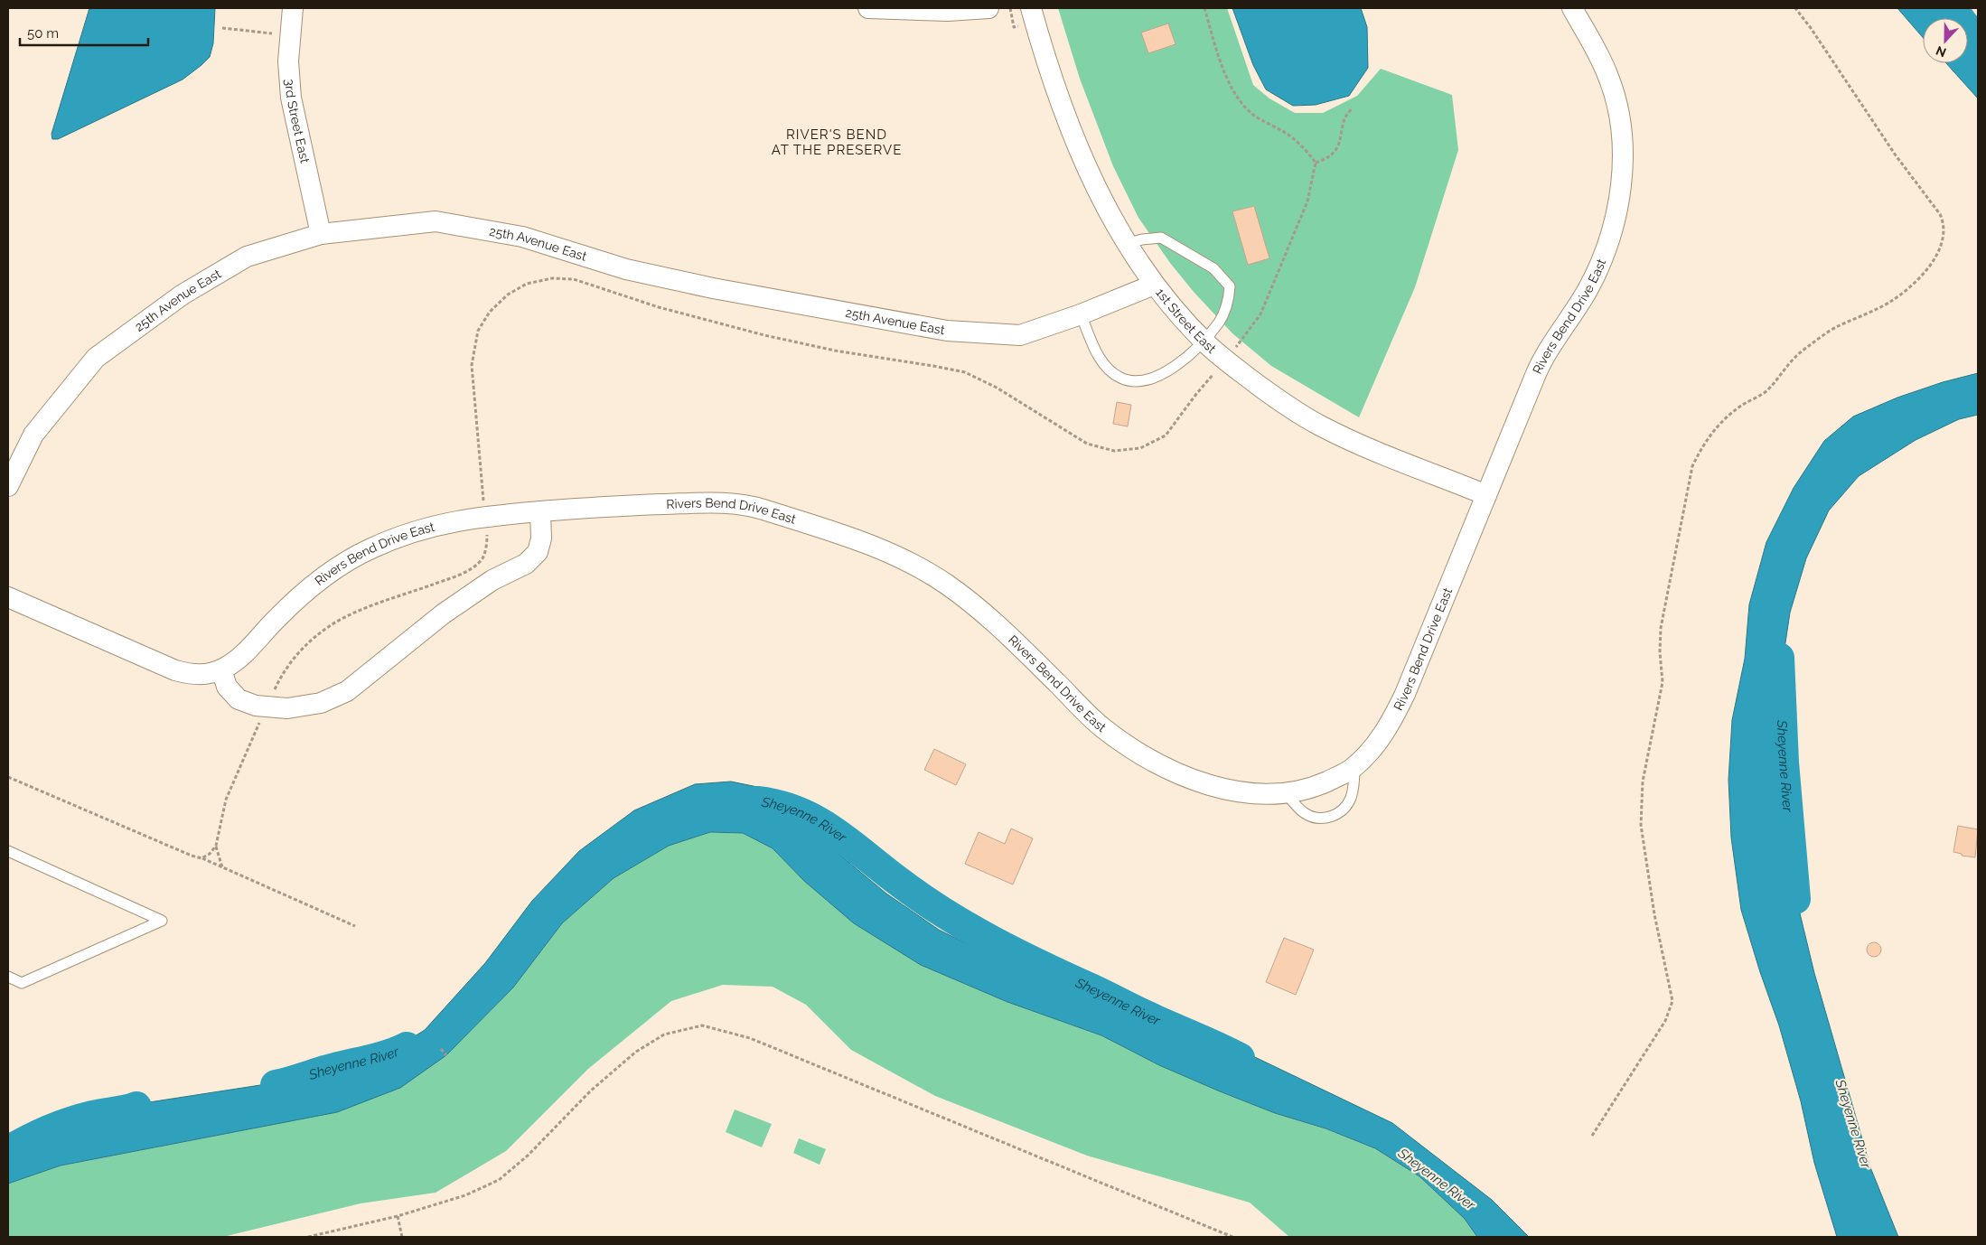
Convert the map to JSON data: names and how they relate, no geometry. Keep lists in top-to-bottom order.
{
  "streets": {
    "street": [
      "3rd Street East",
      "25th Avenue East",
      "Rivers Bend Drive East",
      "1st Street East"
    ]
  },
  "crossings": [
    ["3rd Street East", "25th Avenue East"],
    ["25th Avenue East", "1st Street East"],
    ["Rivers Bend Drive East", "1st Street East"]
  ],
  "districts": ["RIVER'S BEND AT THE PRESERVE"],
  "water": ["Sheyenne River"],
  "scale_bar": "50 m",
  "north": "bottom"
}
